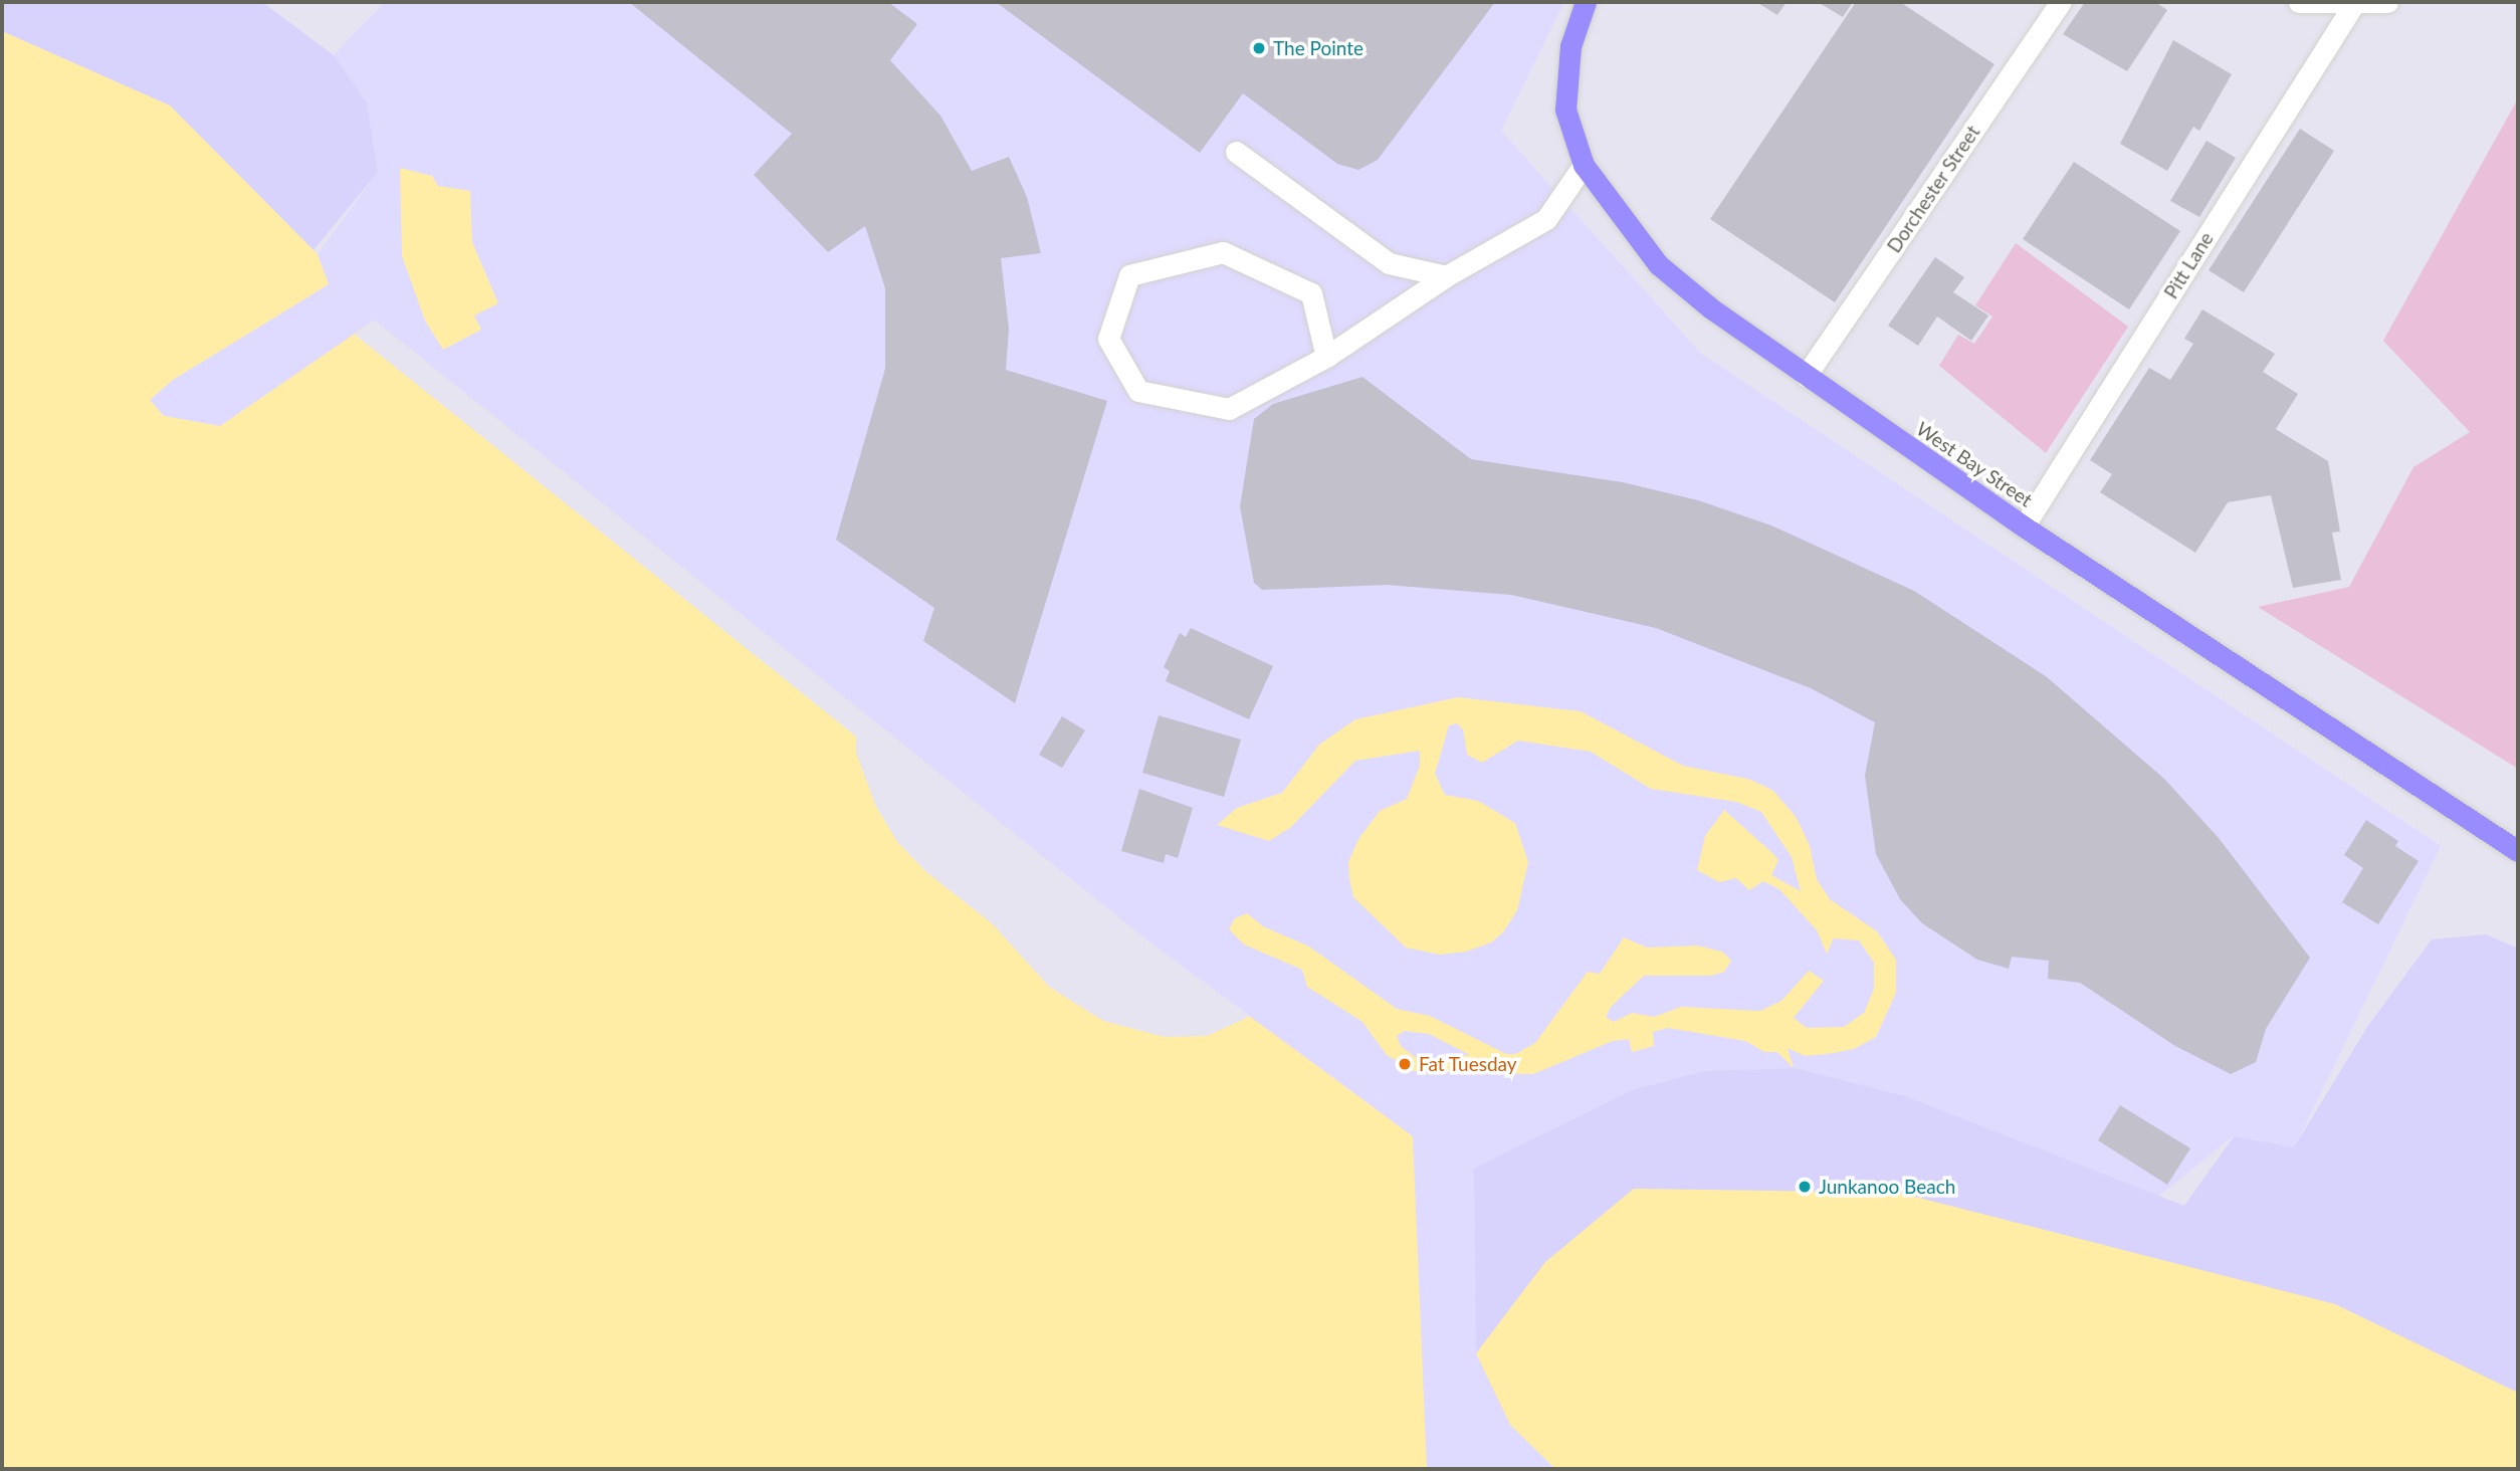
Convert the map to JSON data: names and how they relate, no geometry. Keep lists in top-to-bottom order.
{
  "streets": {
    "highway": ["West Bay Street"],
    "street": ["Dorchester Street", "Pitt Lane"]
  },
  "crossings": [
    ["Dorchester Street", "West Bay Street"],
    ["Pitt Lane", "West Bay Street"]
  ],
  "places": ["The Pointe", "Fat Tuesday", "Junkanoo Beach"]
}
